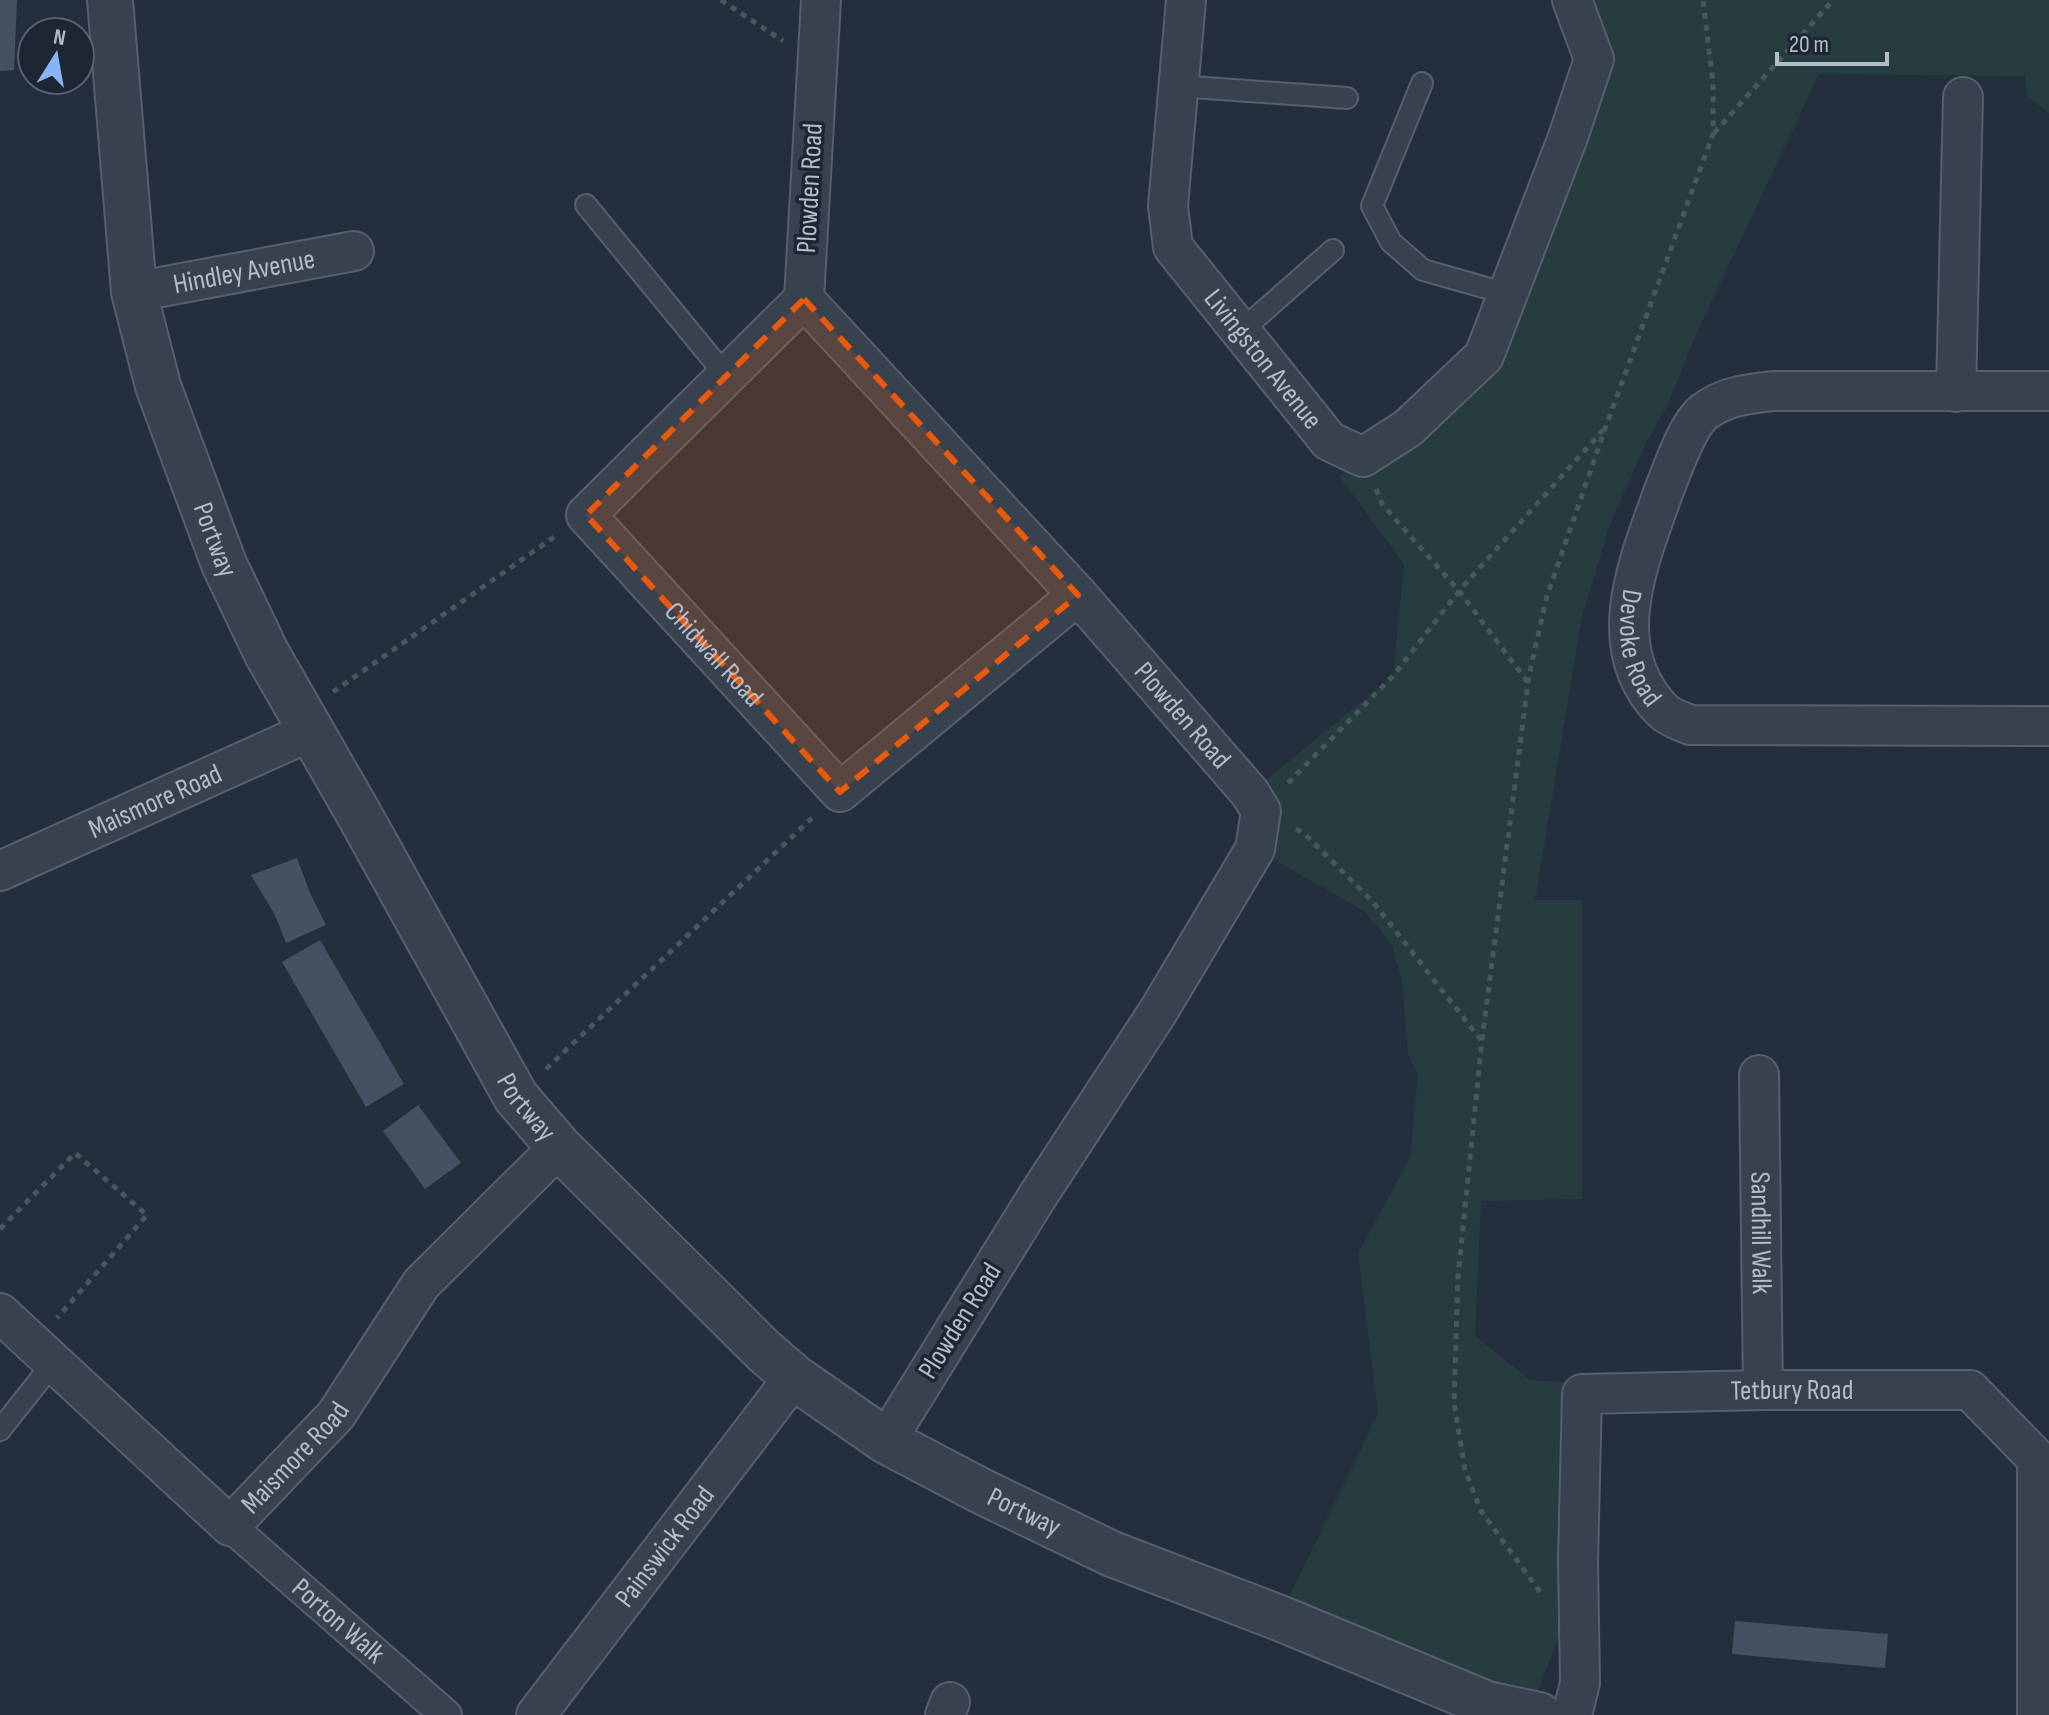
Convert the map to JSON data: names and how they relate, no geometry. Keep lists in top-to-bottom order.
{
  "streets": {
    "street": [
      "Plowden Road",
      "Hindley Avenue",
      "Livingston Avenue",
      "Portway",
      "Devoke Road",
      "Chidwall Road",
      "Maismore Road",
      "Sandhill Walk",
      "Tetbury Road",
      "Painswick Road",
      "Porton Walk"
    ]
  },
  "crossings": [
    ["Plowden Road", "Portway"],
    ["Hindley Avenue", "Portway"],
    ["Portway", "Maismore Road"],
    ["Portway", "Painswick Road"],
    ["Maismore Road", "Porton Walk"],
    ["Sandhill Walk", "Tetbury Road"]
  ],
  "scale_bar": "20 m",
  "north": "top"
}
